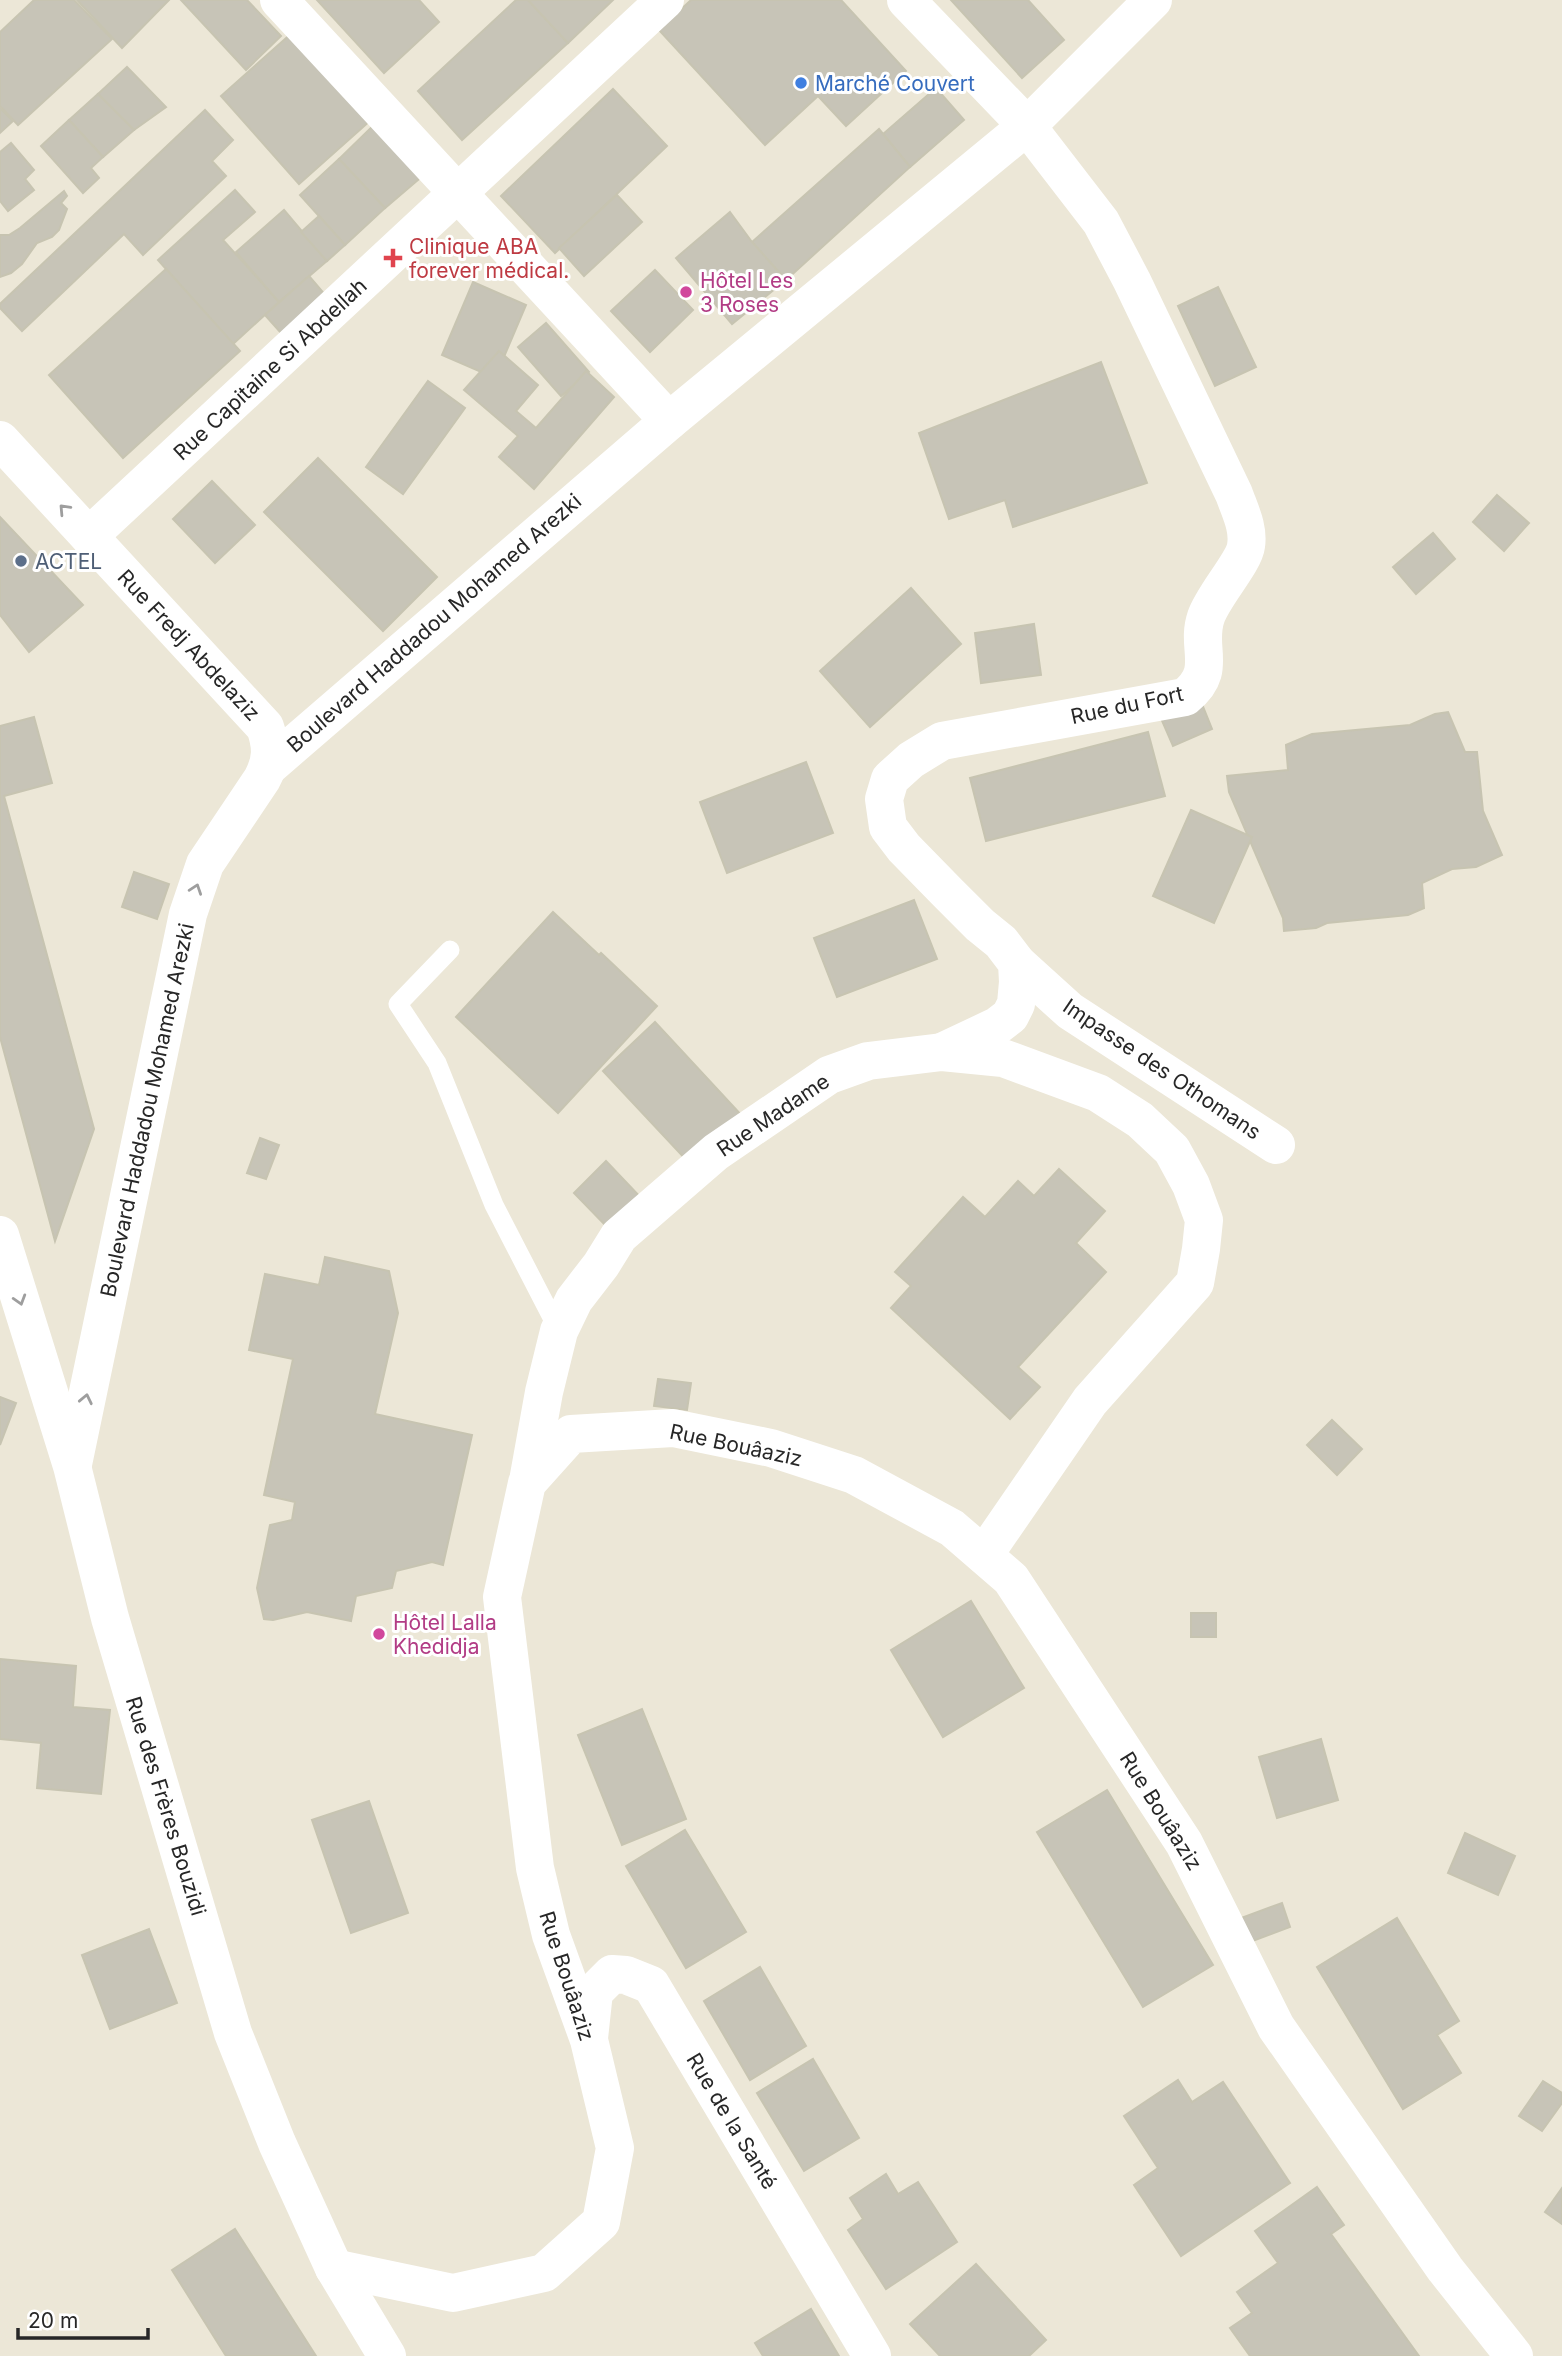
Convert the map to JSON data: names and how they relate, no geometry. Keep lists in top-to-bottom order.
{
  "streets": {
    "street": [
      "Rue Capitaine Si Abdellah",
      "Boulevard Haddadou Mohamed Arezki",
      "Rue Fredj Abdelaziz",
      "Rue du Fort",
      "Impasse des Othomans",
      "Rue Madame",
      "Rue Bouâaziz",
      "Rue des Frères Bouzidi",
      "Rue de la Santé"
    ]
  },
  "crossings": [
    ["Rue Capitaine Si Abdellah", "Rue Fredj Abdelaziz"],
    ["Boulevard Haddadou Mohamed Arezki", "Rue Fredj Abdelaziz"],
    ["Boulevard Haddadou Mohamed Arezki", "Rue du Fort"],
    ["Boulevard Haddadou Mohamed Arezki", "Rue des Frères Bouzidi"],
    ["Rue du Fort", "Impasse des Othomans"],
    ["Rue Madame", "Rue Bouâaziz"],
    ["Rue Bouâaziz", "Rue des Frères Bouzidi"],
    ["Rue Bouâaziz", "Rue de la Santé"]
  ],
  "one_way": ["Boulevard Haddadou Mohamed Arezki"],
  "places": {
    "other": [
      "Marché Couvert",
      "Hôtel Les 3 Roses",
      "ACTEL",
      "Hôtel Lalla Khedidja"
    ],
    "health": ["Clinique ABA forever médical."]
  },
  "scale_bar": "20 m"
}
